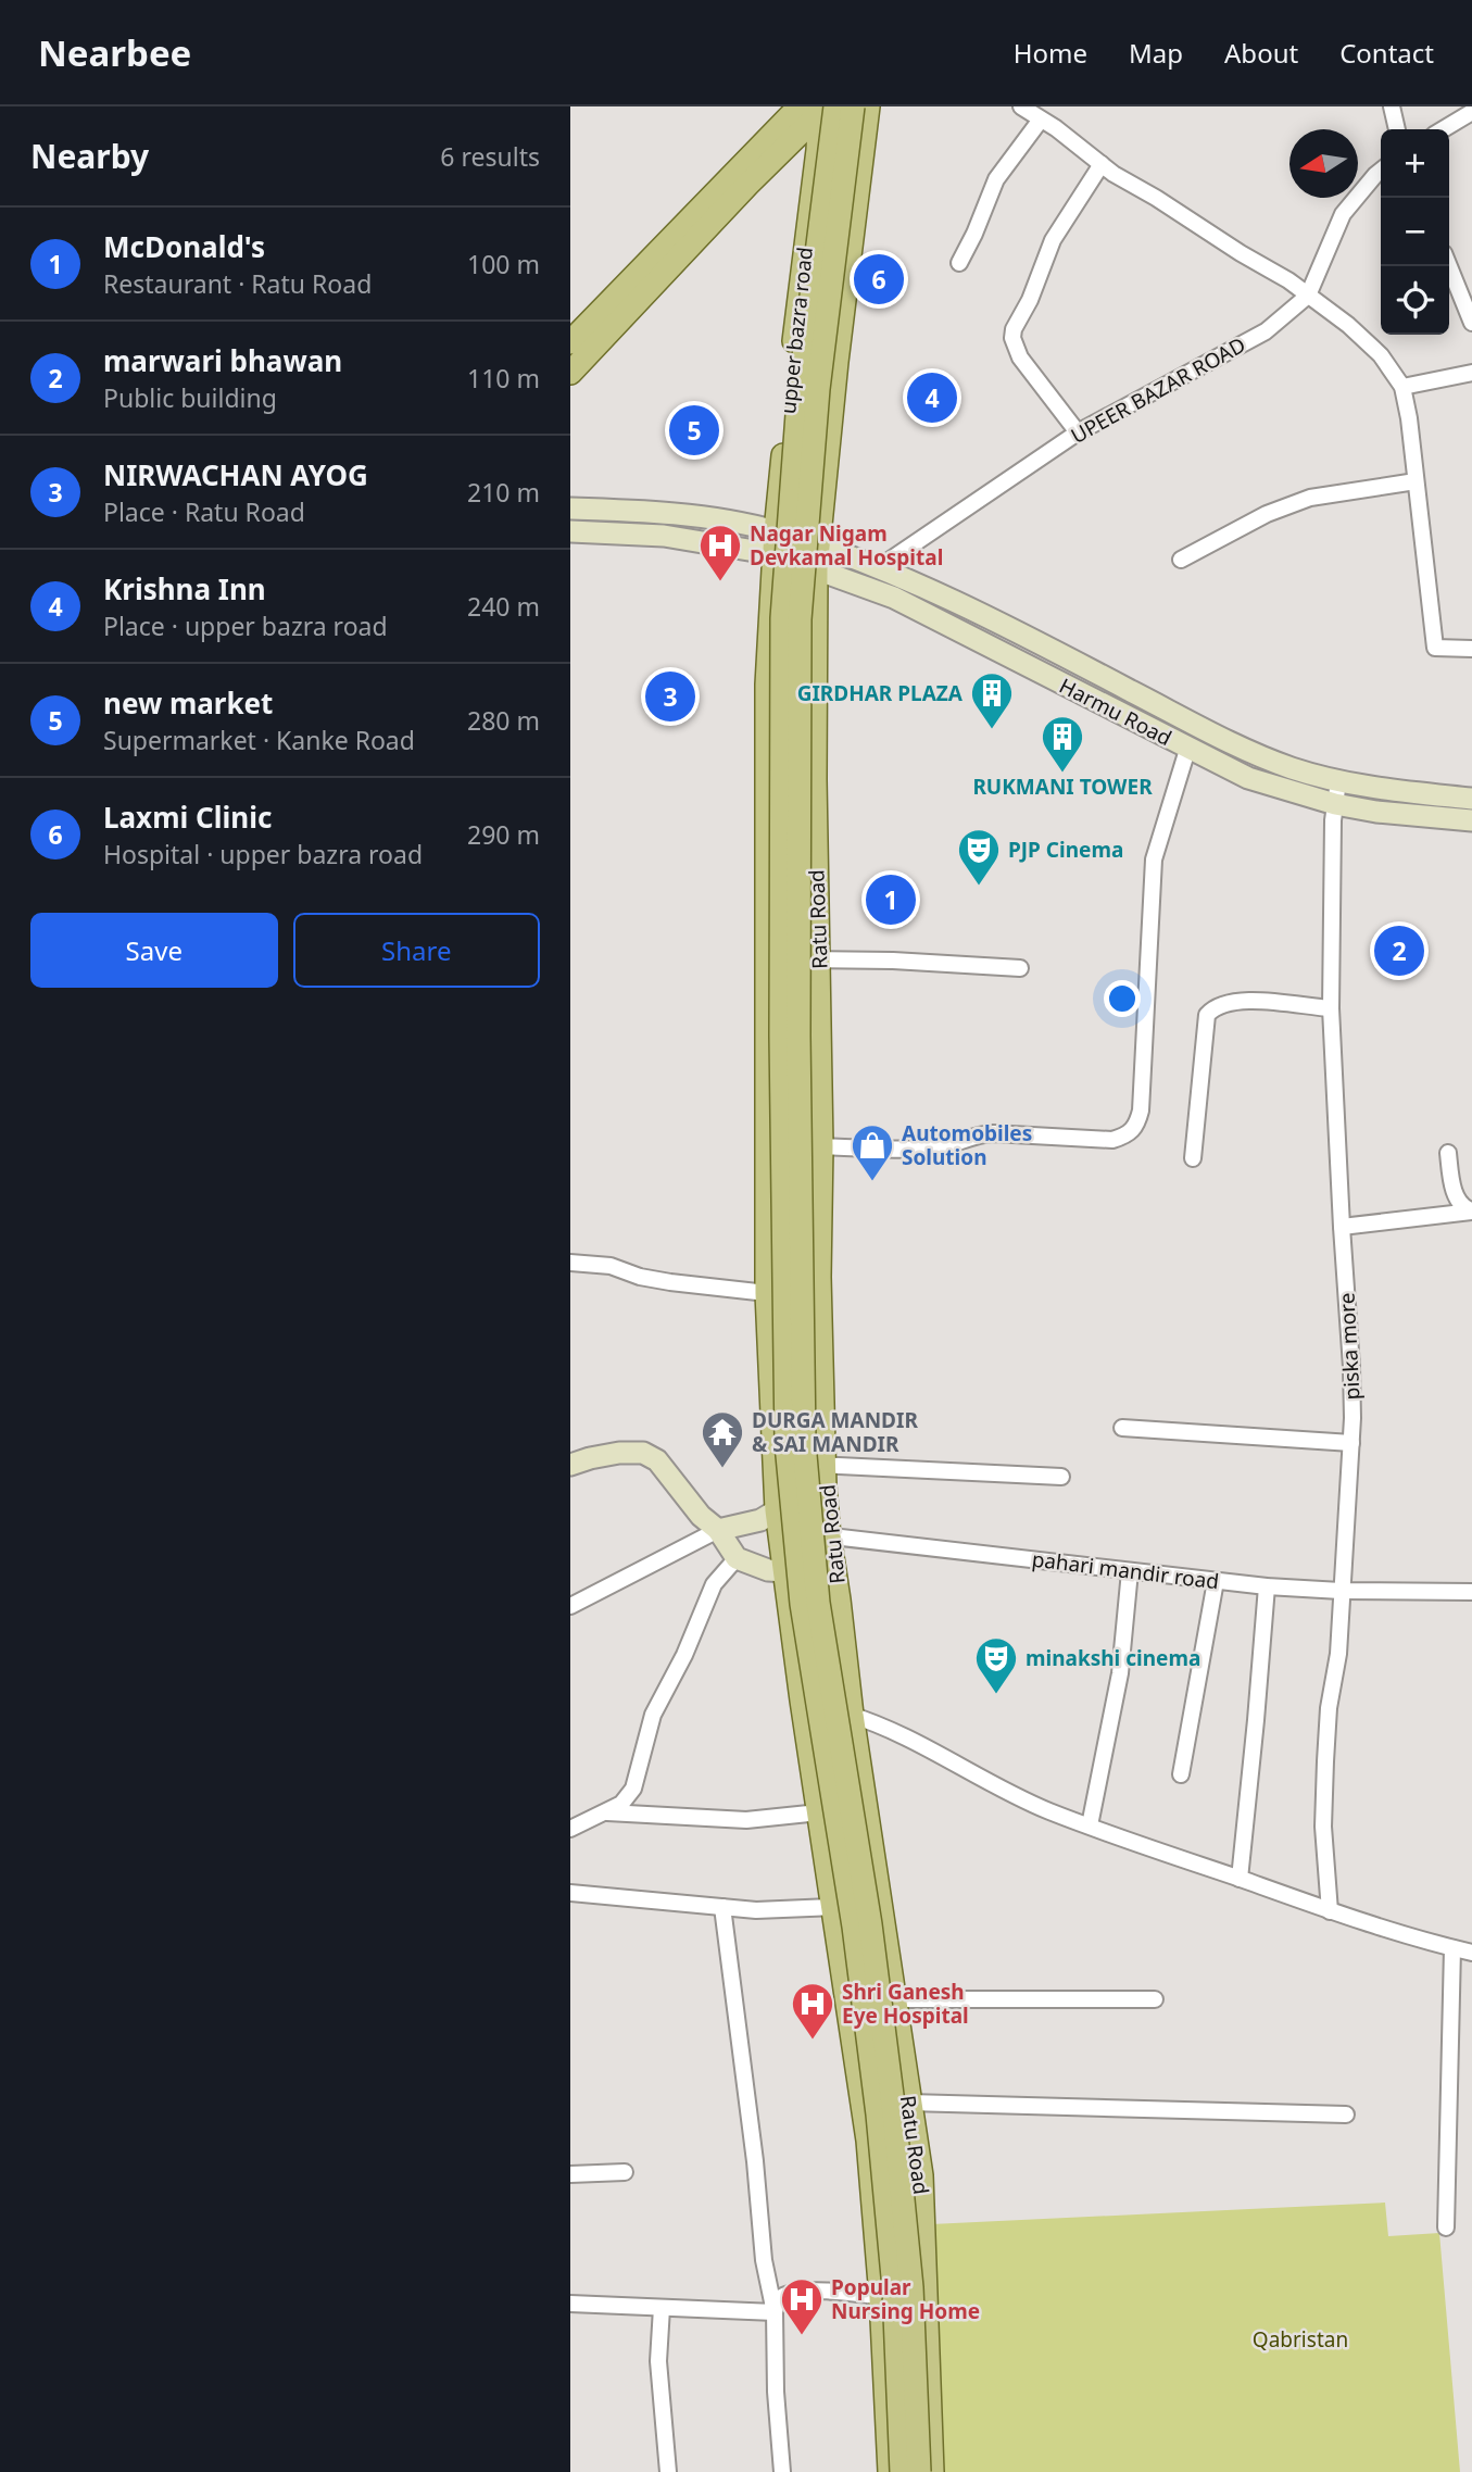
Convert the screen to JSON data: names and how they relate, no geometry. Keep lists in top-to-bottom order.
{
  "streets": {
    "main road": ["upper bazra road", "Harmu Road", "Ratu Road"],
    "street": ["UPEER BAZAR ROAD", "piska more", "pahari mandir road"]
  },
  "crossings": [
    ["upper bazra road", "Harmu Road"],
    ["upper bazra road", "Ratu Road"],
    ["UPEER BAZAR ROAD", "Harmu Road"],
    ["Harmu Road", "Ratu Road"],
    ["Harmu Road", "piska more"],
    ["Ratu Road", "pahari mandir road"],
    ["piska more", "pahari mandir road"]
  ],
  "parks": ["Qabristan"],
  "places": {
    "hospital": ["Nagar Nigam Devkamal Hospital", "Shri Ganesh Eye Hospital", "Popular Nursing Home"],
    "building": ["GIRDHAR PLAZA", "RUKMANI TOWER"],
    "theatre": ["PJP Cinema", "minakshi cinema"],
    "shop": ["Automobiles Solution"],
    "temple": ["DURGA MANDIR & SAI MANDIR"]
  },
  "north": "left",
  "page": {
    "header": "Nearbee",
    "nav": [
      "Home",
      "Map",
      "About",
      "Contact"
    ],
    "heading": ["Nearby", "6 results"],
    "map_buttons": ["+", "−"],
    "list": [
      {
        "mark": "1",
        "name": "McDonald's",
        "note": "Restaurant · Ratu Road",
        "value": "100 m"
      },
      {
        "mark": "2",
        "name": "marwari bhawan",
        "note": "Public building",
        "value": "110 m"
      },
      {
        "mark": "3",
        "name": "NIRWACHAN AYOG",
        "note": "Place · Ratu Road",
        "value": "210 m"
      },
      {
        "mark": "4",
        "name": "Krishna Inn",
        "note": "Place · upper bazra road",
        "value": "240 m"
      },
      {
        "mark": "5",
        "name": "new market",
        "note": "Supermarket · Kanke Road",
        "value": "280 m"
      },
      {
        "mark": "6",
        "name": "Laxmi Clinic",
        "note": "Hospital · upper bazra road",
        "value": "290 m"
      }
    ],
    "pins": [
      "6",
      "4",
      "5",
      "3",
      "1",
      "2"
    ],
    "buttons": ["Save", "Share"]
  }
}
